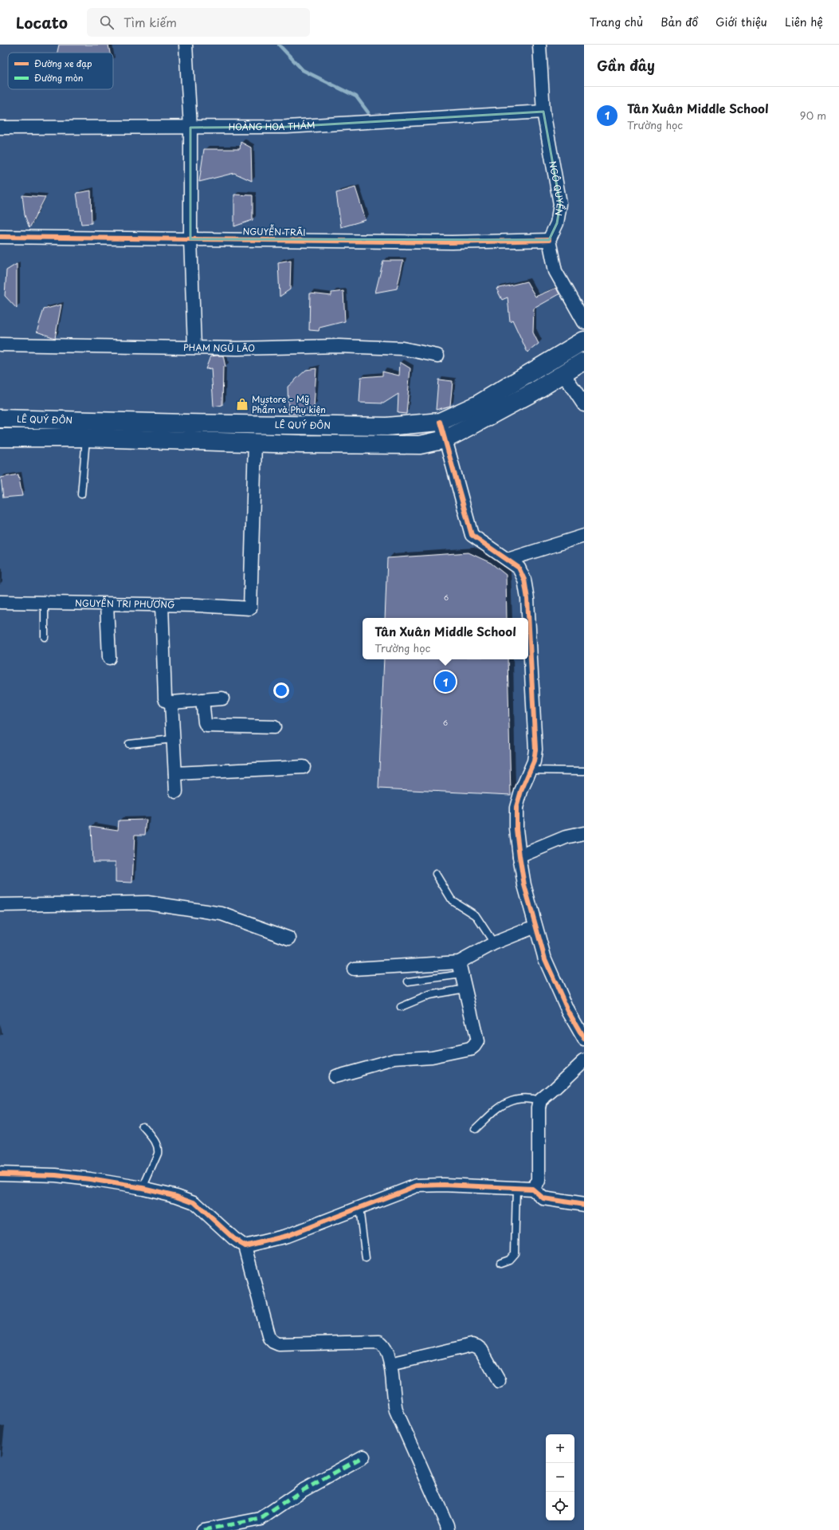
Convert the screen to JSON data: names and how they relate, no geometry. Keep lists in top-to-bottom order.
{
  "streets": {
    "main road": ["LÊ QUÝ ĐÔN"],
    "street": [
      "HOÀNG HOA THÁM",
      "NGÔ QUYỀN",
      "NGUYỄN TRÃI",
      "PHẠM NGŨ LÃO",
      "NGUYỄN TRI PHƯƠNG"
    ]
  },
  "crossings": [
    ["HOÀNG HOA THÁM", "NGÔ QUYỀN"],
    ["NGÔ QUYỀN", "NGUYỄN TRÃI"],
    ["LÊ QUÝ ĐÔN", "NGUYỄN TRI PHƯƠNG"]
  ],
  "places": {
    "shop": ["Mystore - Mỹ Phẩm và Phụ kiện"]
  },
  "house_numbers": ["6", "6"],
  "legend": ["Đường xe đạp", "Đường mòn"],
  "page": {
    "header": "Locato",
    "search": "Tìm kiếm",
    "nav": [
      "Trang chủ",
      "Bản đồ",
      "Giới thiệu",
      "Liên hệ"
    ],
    "heading": "Gần đây",
    "list": [
      {
        "mark": "1",
        "name": "Tân Xuân Middle School",
        "note": "Trường học",
        "value": "90 m"
      }
    ],
    "popup": ["Tân Xuân Middle School", "Trường học"],
    "pins": "1",
    "map_buttons": ["+", "−"]
  }
}
